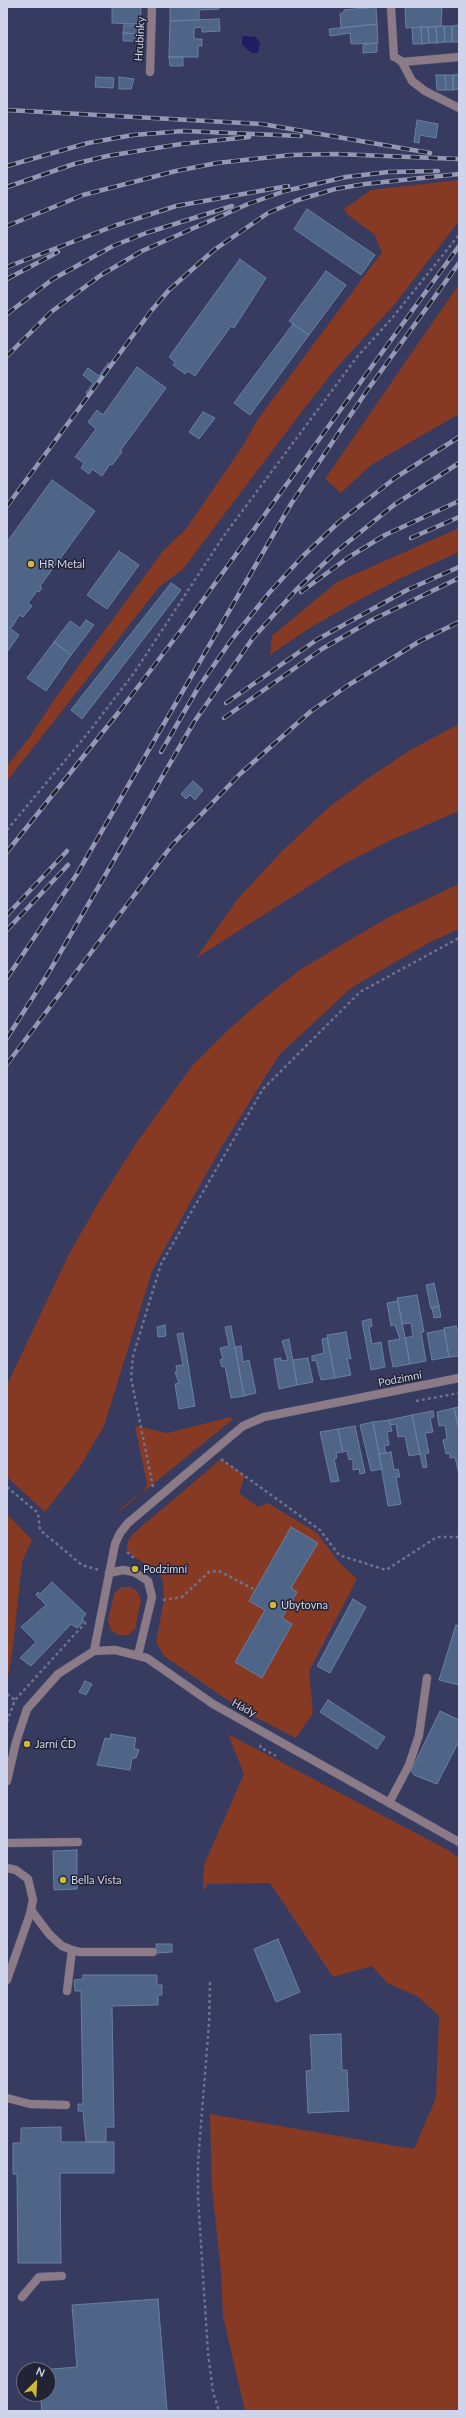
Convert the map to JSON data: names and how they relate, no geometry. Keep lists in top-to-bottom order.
{
  "streets": {
    "street": ["Hrubinky", "Podzimní", "Hády"]
  },
  "crossings": [
    ["Podzimní", "Hády"]
  ],
  "places": [
    "HR Metal",
    "Podzimní",
    "Ubytovna",
    "Jarní ČD",
    "Bella Vista"
  ],
  "north": "top right"
}
